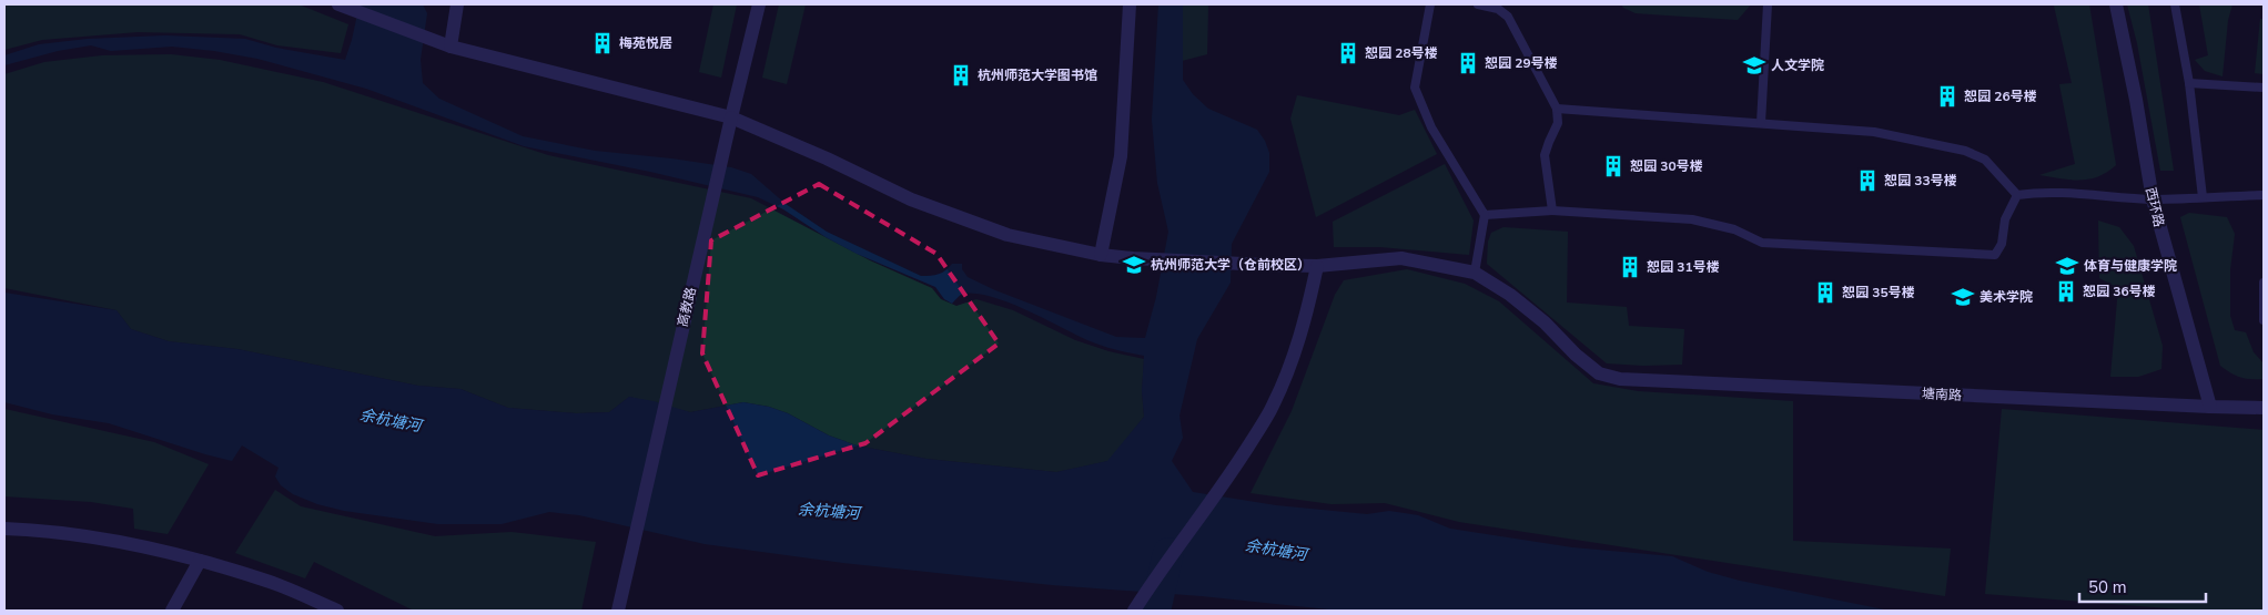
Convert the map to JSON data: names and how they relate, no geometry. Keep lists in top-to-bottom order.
{
  "streets": {
    "street": ["西环路", "高教路", "塘南路"]
  },
  "crossings": [
    ["西环路", "塘南路"],
    ["高教路", "塘南路"]
  ],
  "water": ["余杭塘河"],
  "places": {
    "building": [
      "梅苑悦居",
      "恕园 28号楼",
      "恕园 29号楼",
      "杭州师范大学图书馆",
      "恕园 26号楼",
      "恕园 30号楼",
      "恕园 33号楼",
      "恕园 31号楼",
      "恕园 36号楼",
      "恕园 35号楼"
    ],
    "school or university": [
      "人文学院",
      "杭州师范大学（仓前校区）",
      "体育与健康学院",
      "美术学院"
    ]
  },
  "scale_bar": "50 m"
}
